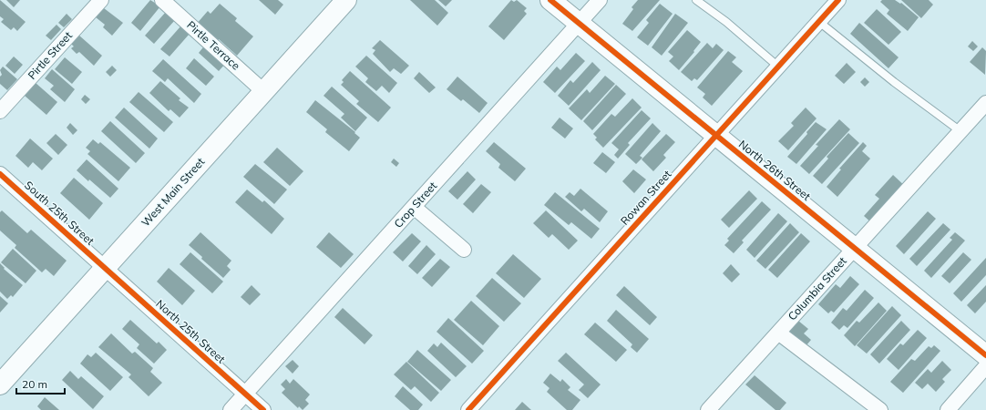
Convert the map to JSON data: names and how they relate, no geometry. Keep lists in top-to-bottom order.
{
  "streets": {
    "street": [
      "Pirtle Terrace",
      "Pirtle Street",
      "North 26th Street",
      "West Main Street",
      "Rowan Street",
      "Crop Street",
      "South 25th Street",
      "Columbia Street",
      "North 25th Street"
    ]
  },
  "crossings": [
    ["Pirtle Terrace", "West Main Street"],
    ["North 26th Street", "Rowan Street"],
    ["North 26th Street", "Crop Street"],
    ["North 26th Street", "Columbia Street"],
    ["West Main Street", "South 25th Street"],
    ["West Main Street", "North 25th Street"],
    ["Crop Street", "North 25th Street"],
    ["South 25th Street", "North 25th Street"]
  ],
  "scale_bar": "20 m"
}
